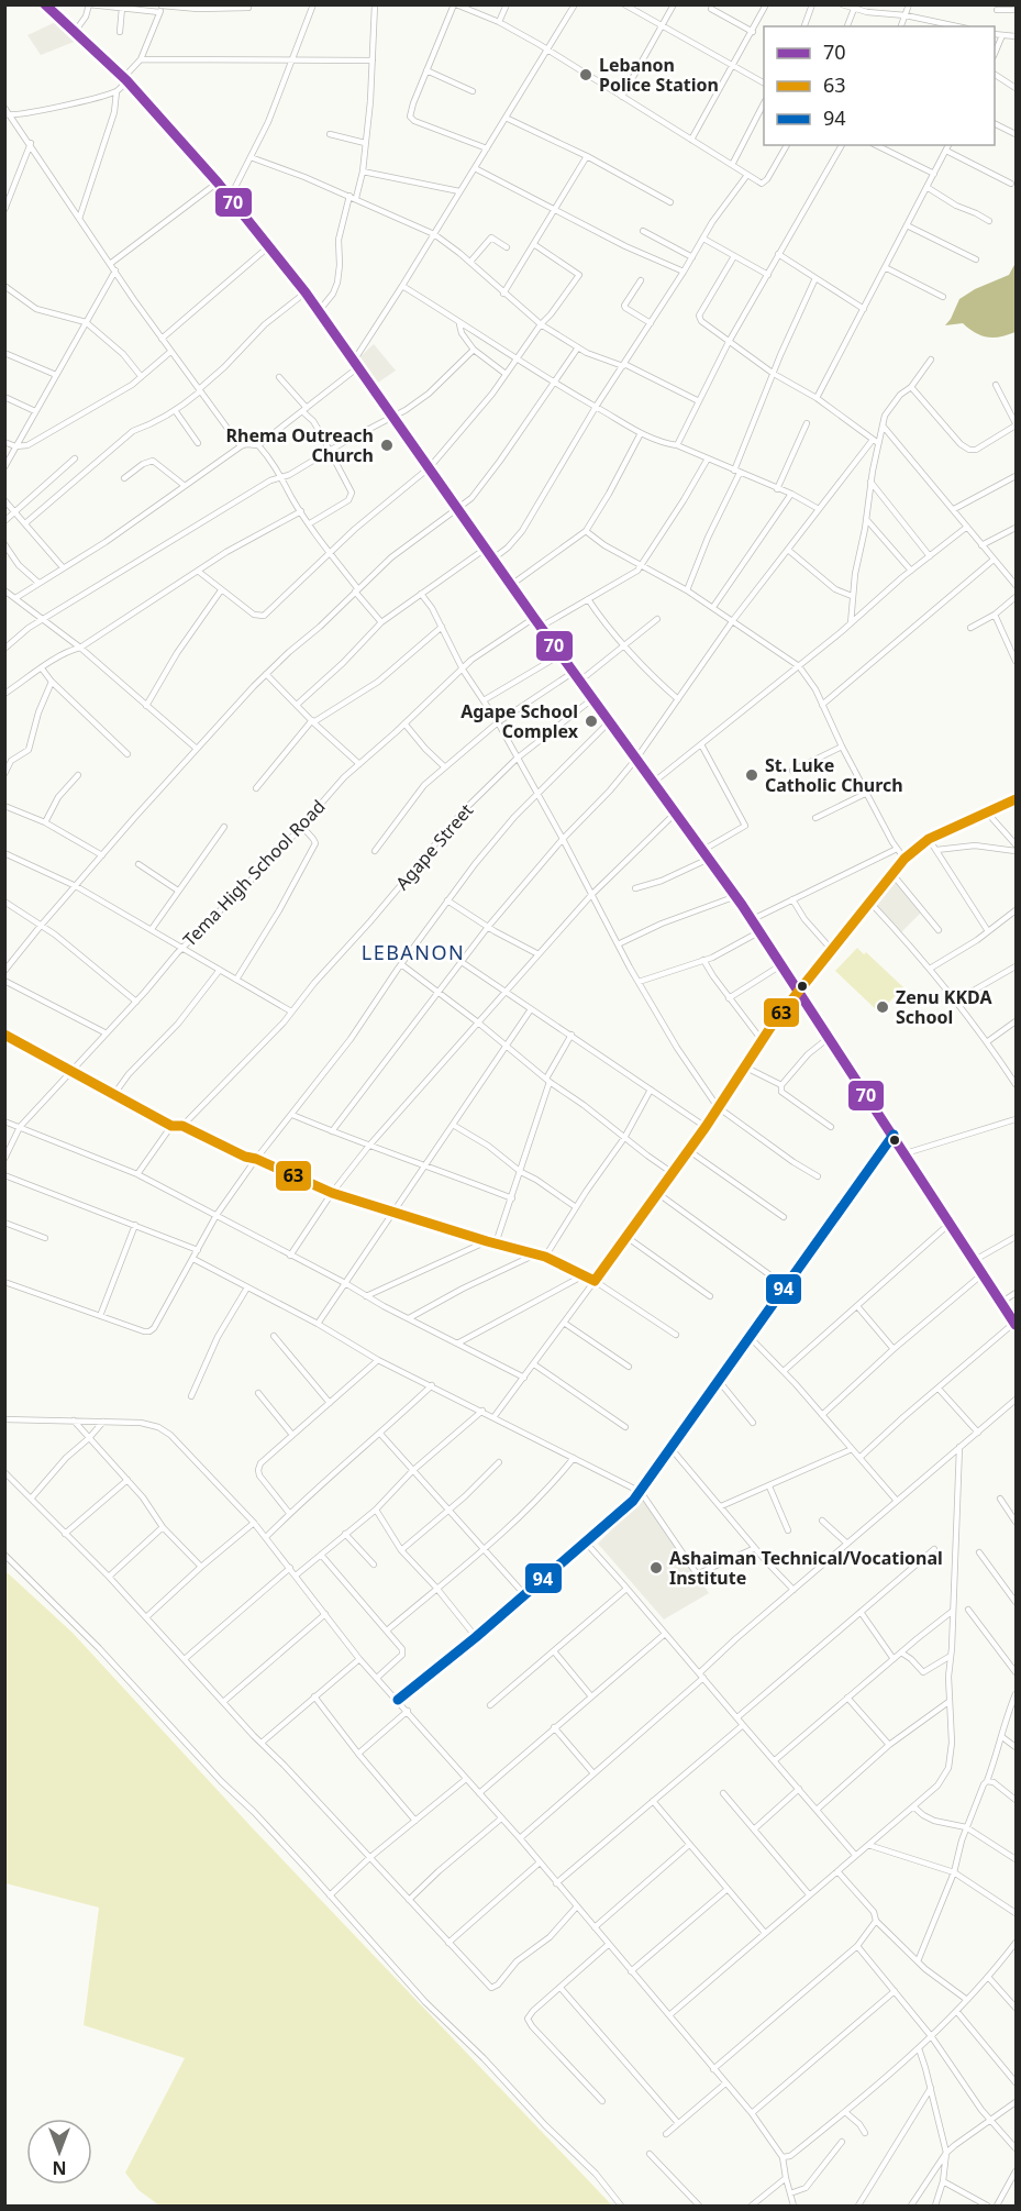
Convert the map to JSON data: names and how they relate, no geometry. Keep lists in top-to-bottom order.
{
  "streets": {
    "street": ["Agape Street", "Tema High School Road"]
  },
  "districts": ["LEBANON"],
  "places": [
    "Lebanon Police Station",
    "Rhema Outreach Church",
    "Agape School Complex",
    "St. Luke Catholic Church",
    "Zenu KKDA School",
    "Ashaiman Technical/Vocational Institute"
  ],
  "lines": ["transit line 70", "transit line 63", "transit line 94"],
  "legend": ["70", "63", "94"],
  "north": "bottom"
}
